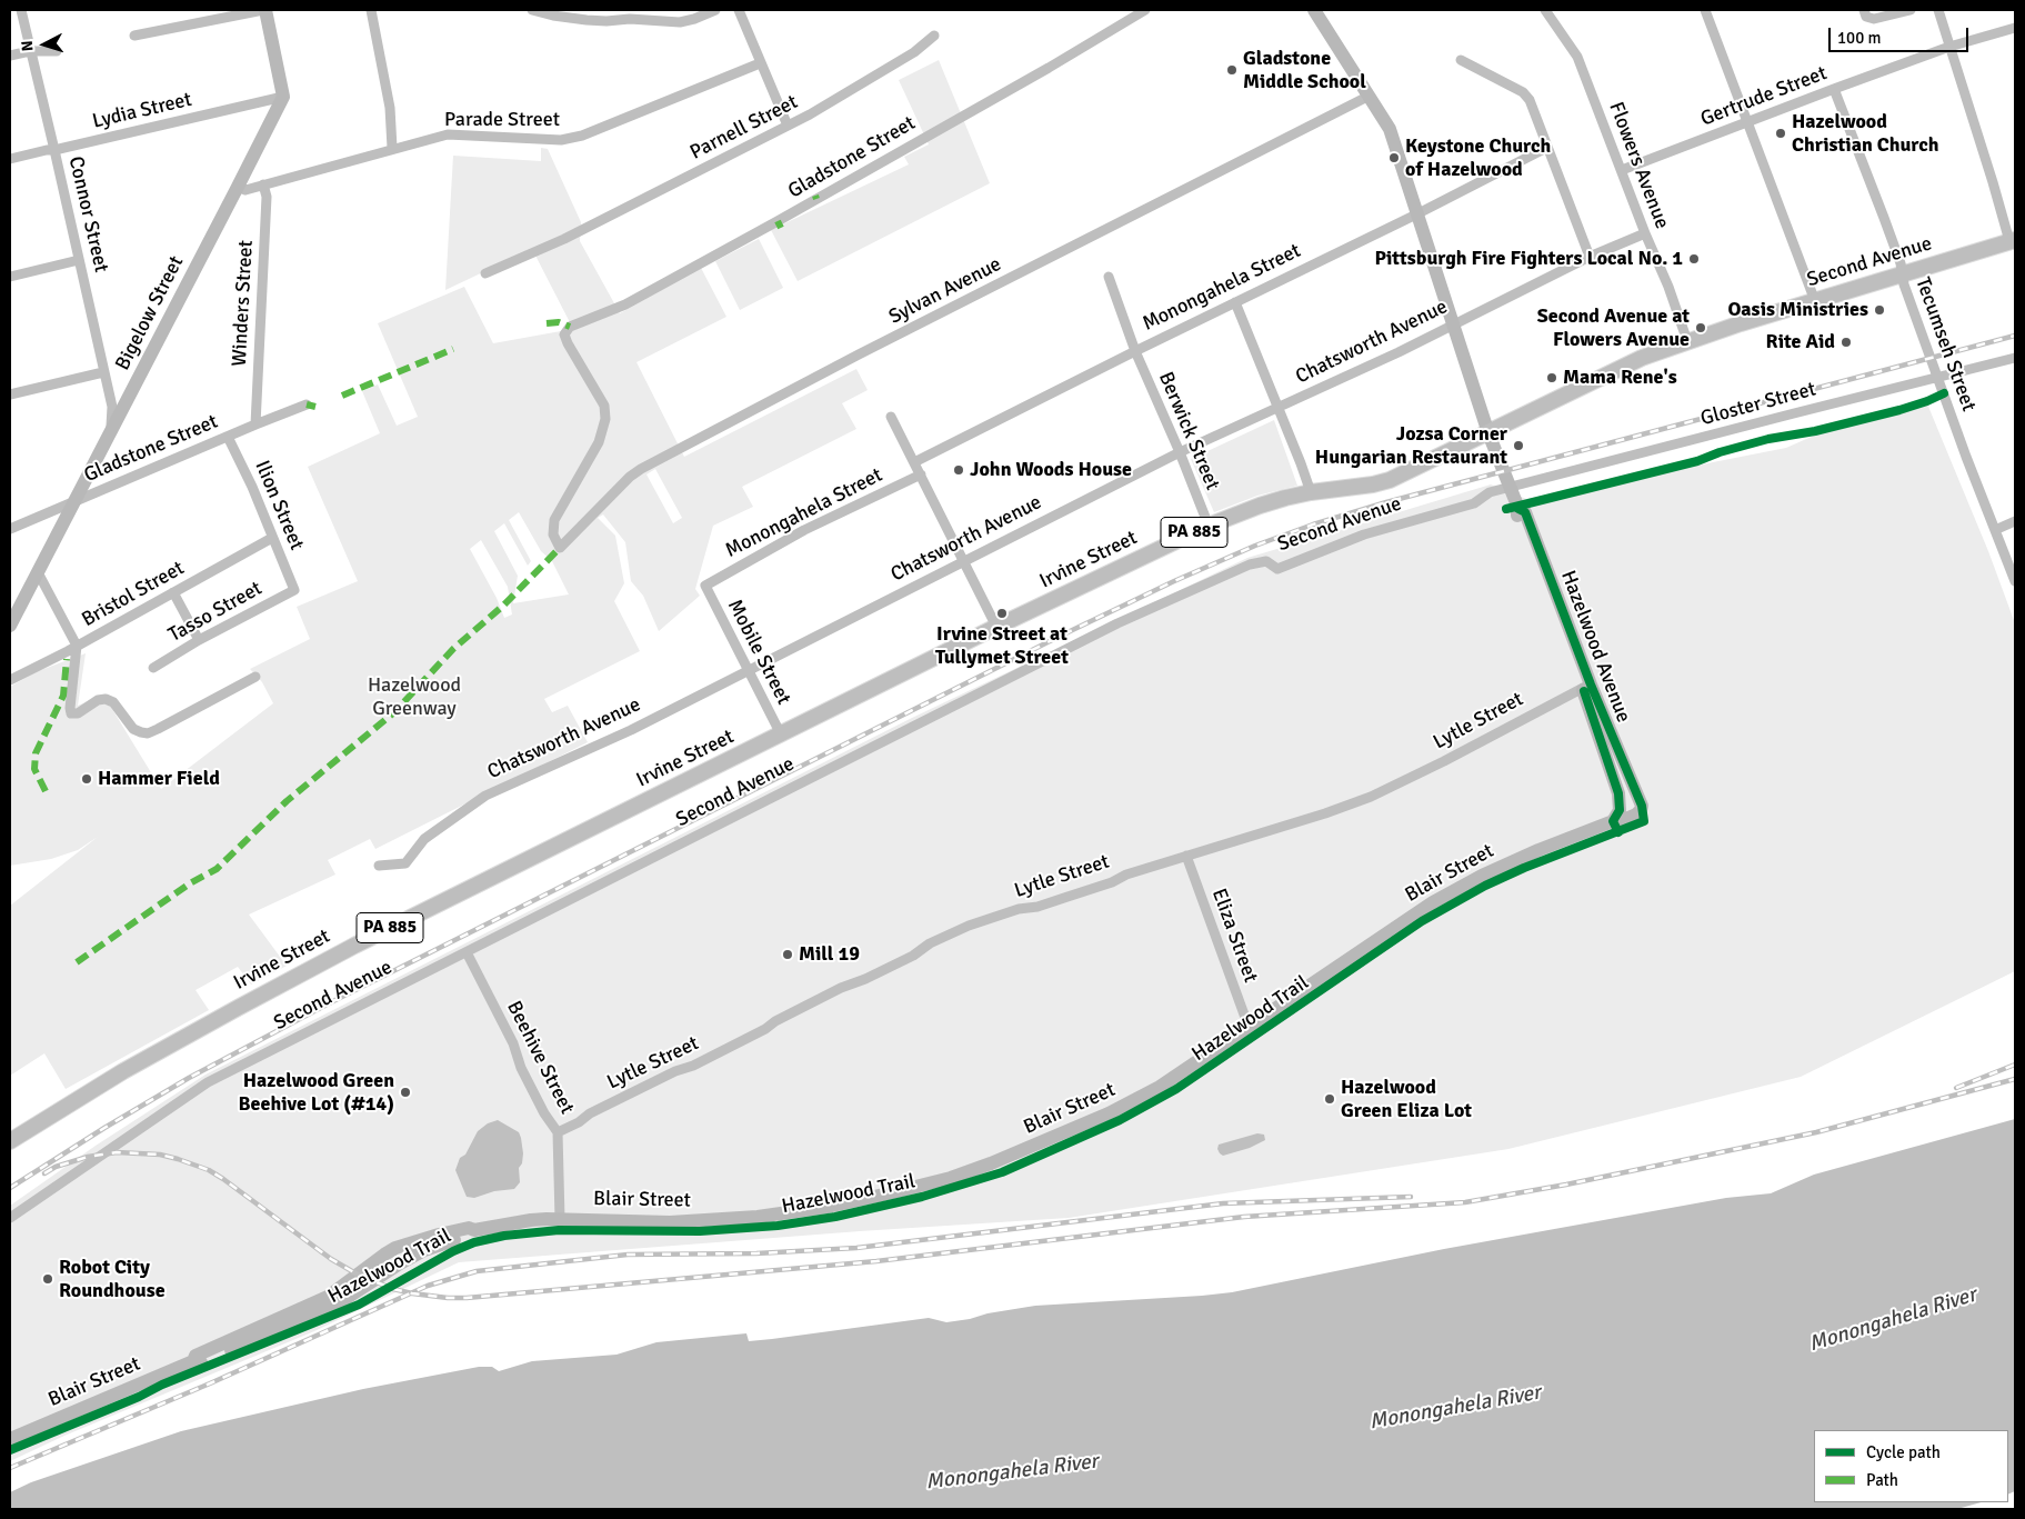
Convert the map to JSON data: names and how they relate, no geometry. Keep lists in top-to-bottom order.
{
  "streets": {
    "main road": ["Second Avenue", "PA 885", "Irvine Street"],
    "street": [
      "Gertrude Street",
      "Lydia Street",
      "Parade Street",
      "Parnell Street",
      "Gladstone Street",
      "Flowers Avenue",
      "Connor Street",
      "Monongahela Street",
      "Sylvan Avenue",
      "Winders Street",
      "Bigelow Street",
      "Chatsworth Avenue",
      "Tecumseh Street",
      "Gloster Street",
      "Berwick Street",
      "Ilion Street",
      "Bristol Street",
      "Tasso Street",
      "Hazelwood Avenue",
      "Mobile Street",
      "Lytle Street",
      "Blair Street",
      "Eliza Street",
      "Beehive Street"
    ],
    "cycle path": ["Hazelwood Trail"]
  },
  "crossings": [
    ["Gertrude Street", "Flowers Avenue"],
    ["Gertrude Street", "Tecumseh Street"],
    ["Lydia Street", "Connor Street"],
    ["Lydia Street", "Bigelow Street"],
    ["Parade Street", "Winders Street"],
    ["Parade Street", "Bigelow Street"],
    ["Gladstone Street", "Sylvan Avenue"],
    ["Gladstone Street", "Winders Street"],
    ["Gladstone Street", "Bigelow Street"],
    ["Gladstone Street", "Ilion Street"],
    ["Flowers Avenue", "Second Avenue"],
    ["Flowers Avenue", "Chatsworth Avenue"],
    ["Connor Street", "Bigelow Street"],
    ["Second Avenue", "Tecumseh Street"],
    ["Second Avenue", "Gloster Street"],
    ["Second Avenue", "Irvine Street"],
    ["Second Avenue", "Hazelwood Avenue"],
    ["Second Avenue", "Beehive Street"],
    ["Monongahela Street", "Berwick Street"],
    ["Monongahela Street", "Hazelwood Avenue"],
    ["Monongahela Street", "Mobile Street"],
    ["Sylvan Avenue", "Hazelwood Avenue"],
    ["Chatsworth Avenue", "Berwick Street"],
    ["Chatsworth Avenue", "Hazelwood Avenue"],
    ["Chatsworth Avenue", "Mobile Street"],
    ["Tecumseh Street", "Gloster Street"],
    ["Gloster Street", "Hazelwood Avenue"],
    ["Berwick Street", "Irvine Street"],
    ["Ilion Street", "Bristol Street"],
    ["Ilion Street", "Tasso Street"],
    ["Irvine Street", "Mobile Street"],
    ["Hazelwood Avenue", "Lytle Street"],
    ["Hazelwood Avenue", "Blair Street"],
    ["Lytle Street", "Eliza Street"],
    ["Lytle Street", "Beehive Street"],
    ["Blair Street", "Eliza Street"],
    ["Blair Street", "Beehive Street"]
  ],
  "water": ["Monongahela River"],
  "parks": ["Hazelwood Greenway"],
  "places": [
    "Gladstone Middle School",
    "Hazelwood Christian Church",
    "Keystone Church of Hazelwood",
    "Pittsburgh Fire Fighters Local No. 1",
    "Oasis Ministries",
    "Second Avenue at Flowers Avenue",
    "Rite Aid",
    "Mama Rene's",
    "Jozsa Corner Hungarian Restaurant",
    "John Woods House",
    "Irvine Street at Tullymet Street",
    "Hammer Field",
    "Mill 19",
    "Hazelwood Green Beehive Lot (#14)",
    "Hazelwood Green Eliza Lot",
    "Robot City Roundhouse"
  ],
  "legend": ["Cycle path", "Path"],
  "scale_bar": "100 m",
  "north": "left"
}
